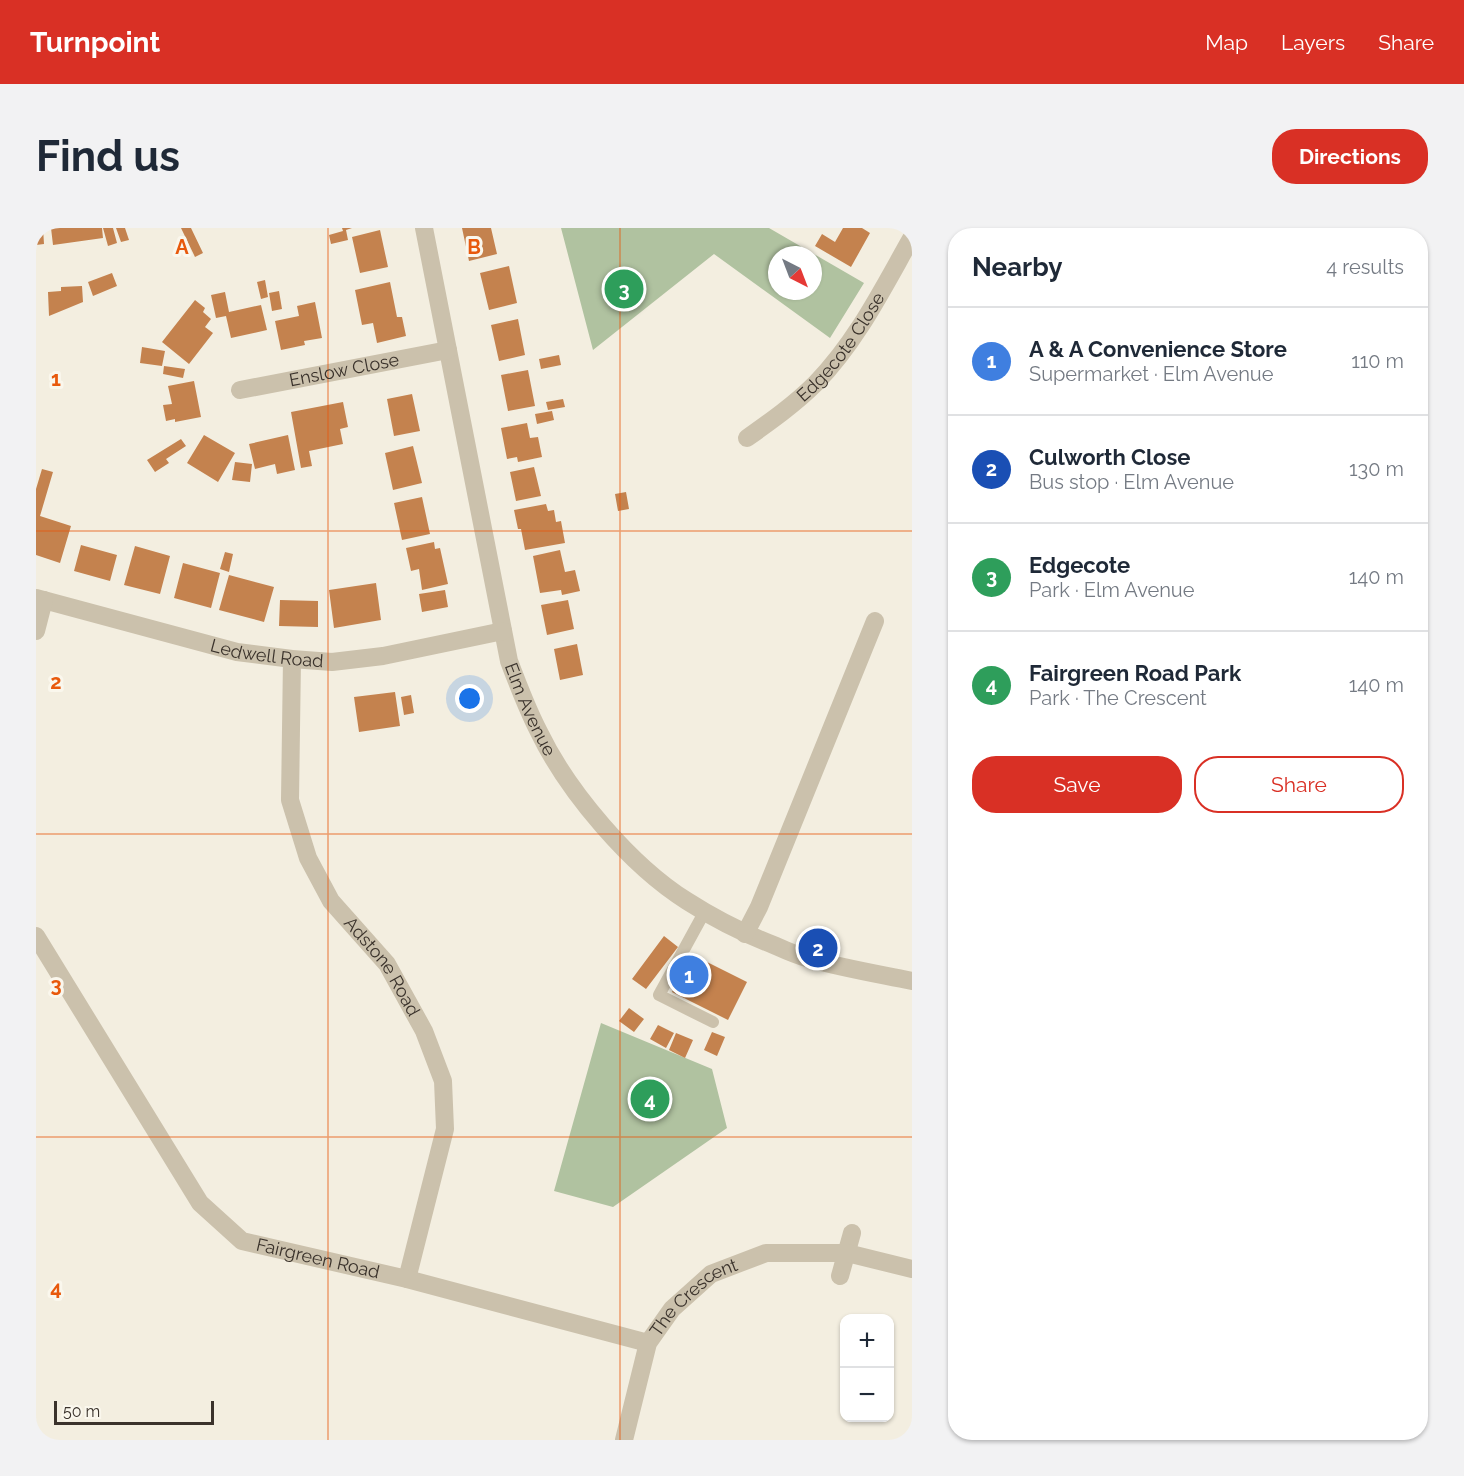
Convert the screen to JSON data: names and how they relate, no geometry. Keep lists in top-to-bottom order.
{
  "streets": {
    "street": [
      "Edgecote Close",
      "Enslow Close",
      "Ledwell Road",
      "Elm Avenue",
      "Adstone Road",
      "Fairgreen Road",
      "The Crescent"
    ]
  },
  "crossings": [
    ["Enslow Close", "Elm Avenue"],
    ["Ledwell Road", "Elm Avenue"],
    ["Ledwell Road", "Adstone Road"],
    ["Adstone Road", "Fairgreen Road"],
    ["Fairgreen Road", "The Crescent"]
  ],
  "scale_bar": "50 m",
  "north": "bottom right",
  "page": {
    "header": "Turnpoint",
    "nav": ["Map", "Layers", "Share"],
    "buttons": [
      "Directions",
      ["Save", "Share"]
    ],
    "title": "Find us",
    "heading": ["Nearby", "4 results"],
    "pins": [
      "3",
      "2",
      "1",
      "4"
    ],
    "list": [
      {
        "mark": "1",
        "name": "A & A Convenience Store",
        "note": "Supermarket · Elm Avenue",
        "value": "110 m"
      },
      {
        "mark": "2",
        "name": "Culworth Close",
        "note": "Bus stop · Elm Avenue",
        "value": "130 m"
      },
      {
        "mark": "3",
        "name": "Edgecote",
        "note": "Park · Elm Avenue",
        "value": "140 m"
      },
      {
        "mark": "4",
        "name": "Fairgreen Road Park",
        "note": "Park · The Crescent",
        "value": "140 m"
      }
    ],
    "map_buttons": ["+", "−"],
    "scale": "50 m"
  },
  "grid": {
    "columns": ["A", "B"],
    "rows": [
      "1",
      "2",
      "3",
      "4"
    ]
  }
}
